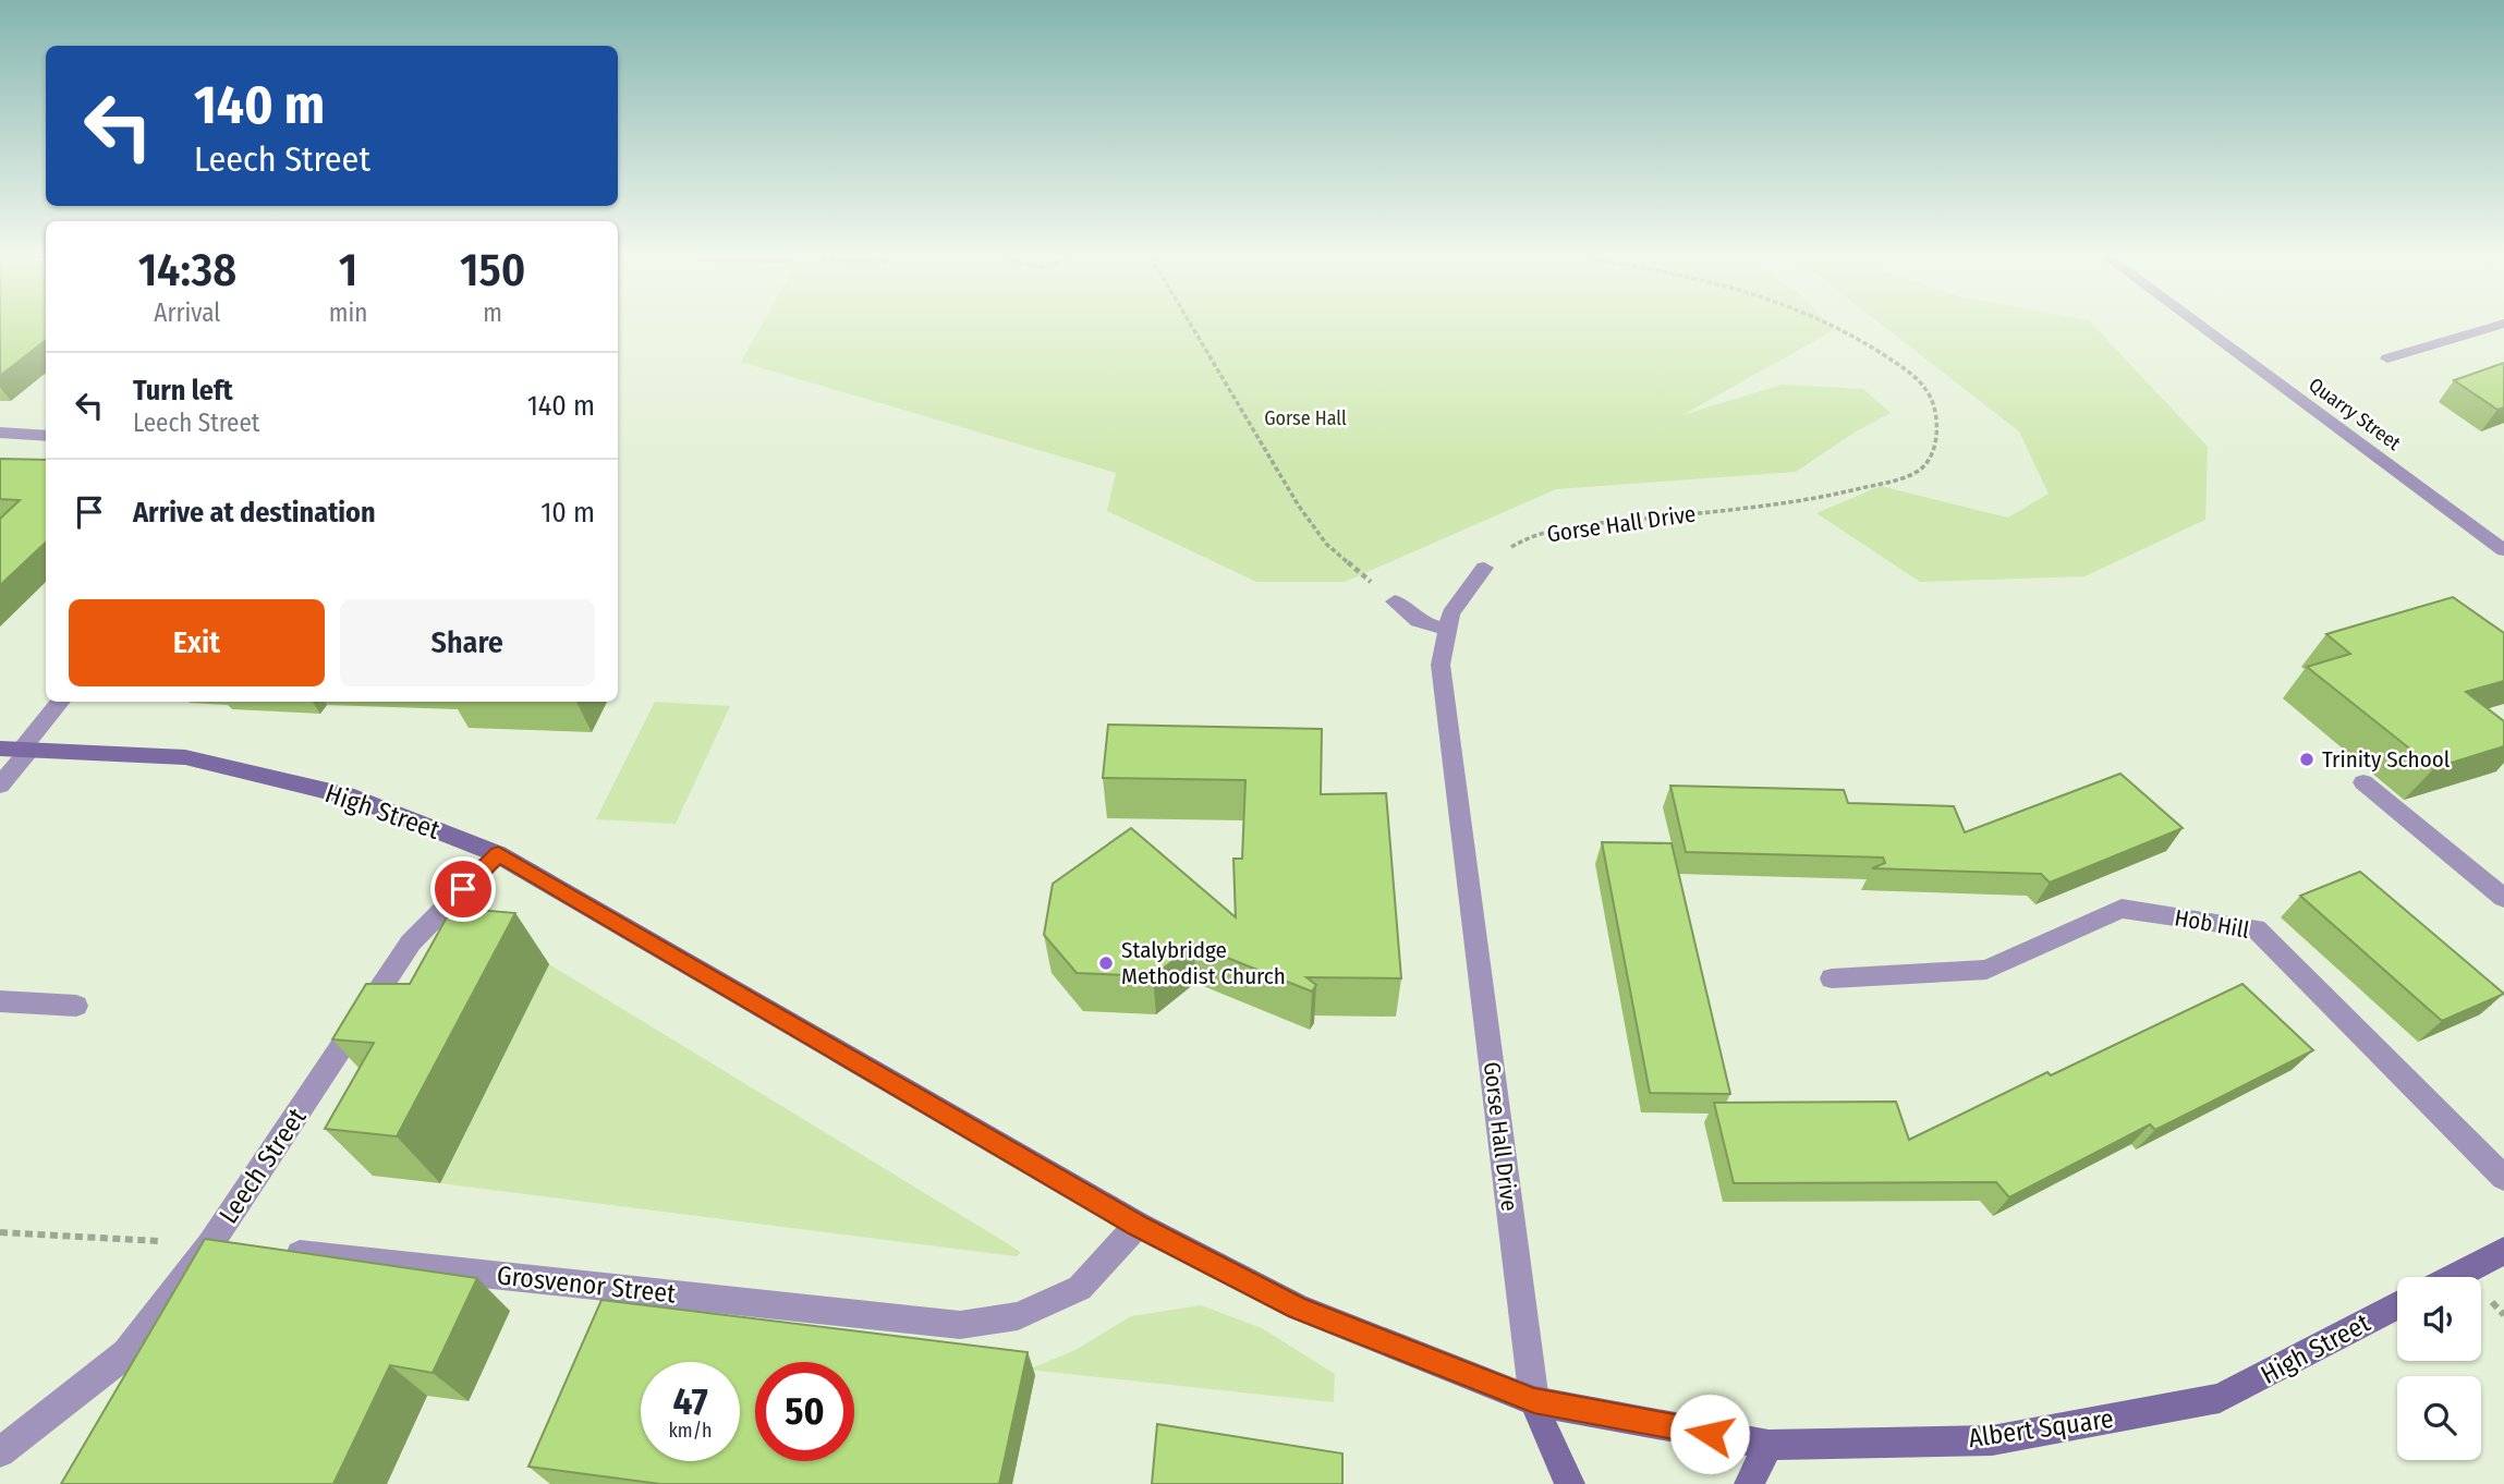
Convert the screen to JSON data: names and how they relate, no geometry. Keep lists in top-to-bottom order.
{
  "streets": {
    "main road": ["High Street", "Albert Square"],
    "street": [
      "Quarry Street",
      "Gorse Hall Drive",
      "Hob Hill",
      "Leech Street",
      "Grosvenor Street"
    ]
  },
  "crossings": [
    ["Gorse Hall Drive", "High Street"],
    ["High Street", "Leech Street"],
    ["High Street", "Grosvenor Street"],
    ["High Street", "Albert Square"]
  ],
  "parks": ["Gorse Hall"],
  "places": ["Trinity School", "Stalybridge Methodist Church"],
  "page": {
    "turn": ["140 m", "Leech Street"],
    "eta": [
      "14:38",
      "Arrival",
      "1",
      "min",
      "150",
      "m"
    ],
    "list": [
      {
        "name": "Turn left",
        "note": "Leech Street",
        "value": "140 m"
      },
      {
        "name": "Arrive at destination",
        "value": "10 m"
      }
    ],
    "buttons": ["Exit", "Share"],
    "speed": "47 km/h",
    "limit": "50"
  }
}
